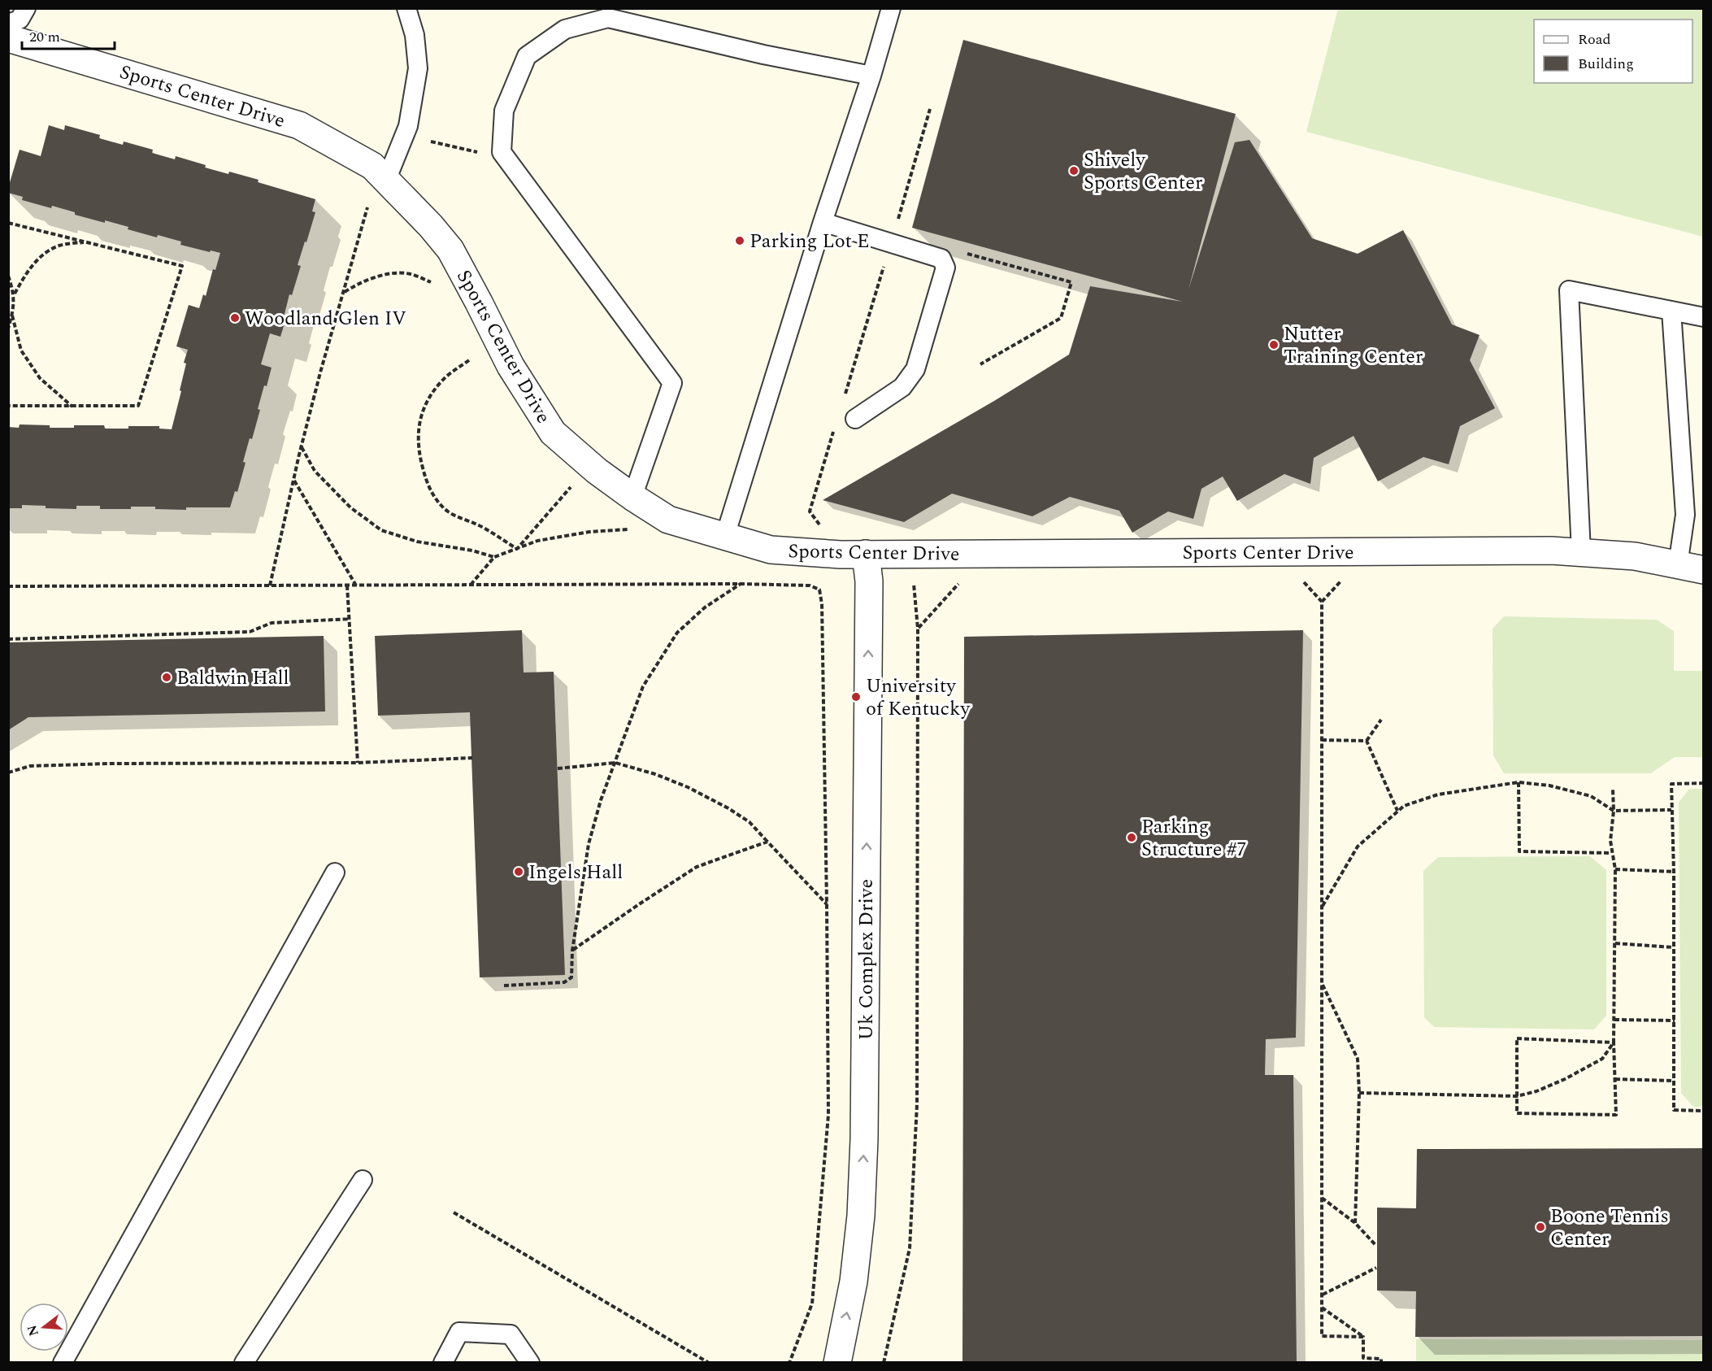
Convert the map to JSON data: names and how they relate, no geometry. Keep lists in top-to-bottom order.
{
  "streets": {
    "street": ["Sports Center Drive", "Uk Complex Drive"]
  },
  "crossings": [
    ["Sports Center Drive", "Uk Complex Drive"]
  ],
  "one_way": ["Uk Complex Drive"],
  "places": [
    "Shively Sports Center",
    "Parking Lot E",
    "Woodland Glen IV",
    "Nutter Training Center",
    "Baldwin Hall",
    "University of Kentucky",
    "Parking Structure #7",
    "Ingels Hall",
    "Boone Tennis Center"
  ],
  "legend": ["Road", "Building"],
  "scale_bar": "20 m",
  "north": "left"
}
